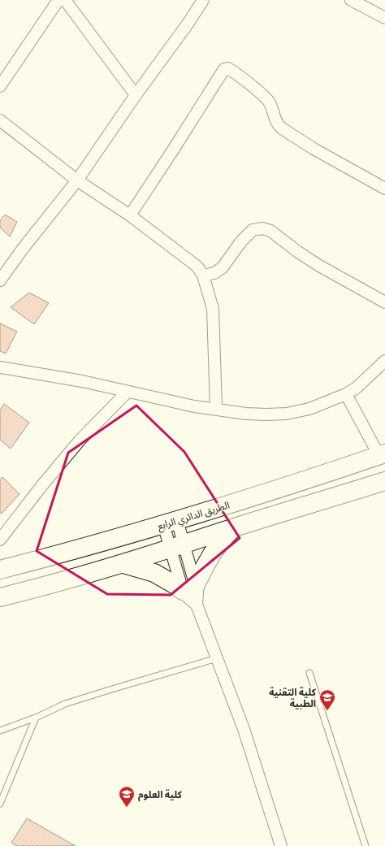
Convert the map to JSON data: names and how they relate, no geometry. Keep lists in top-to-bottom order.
{
  "streets": {
    "main road": ["الطريق الدائري الرابع"]
  },
  "places": {
    "school or university": ["كلية التقنية الطبية", "كلية العلوم"]
  }
}
